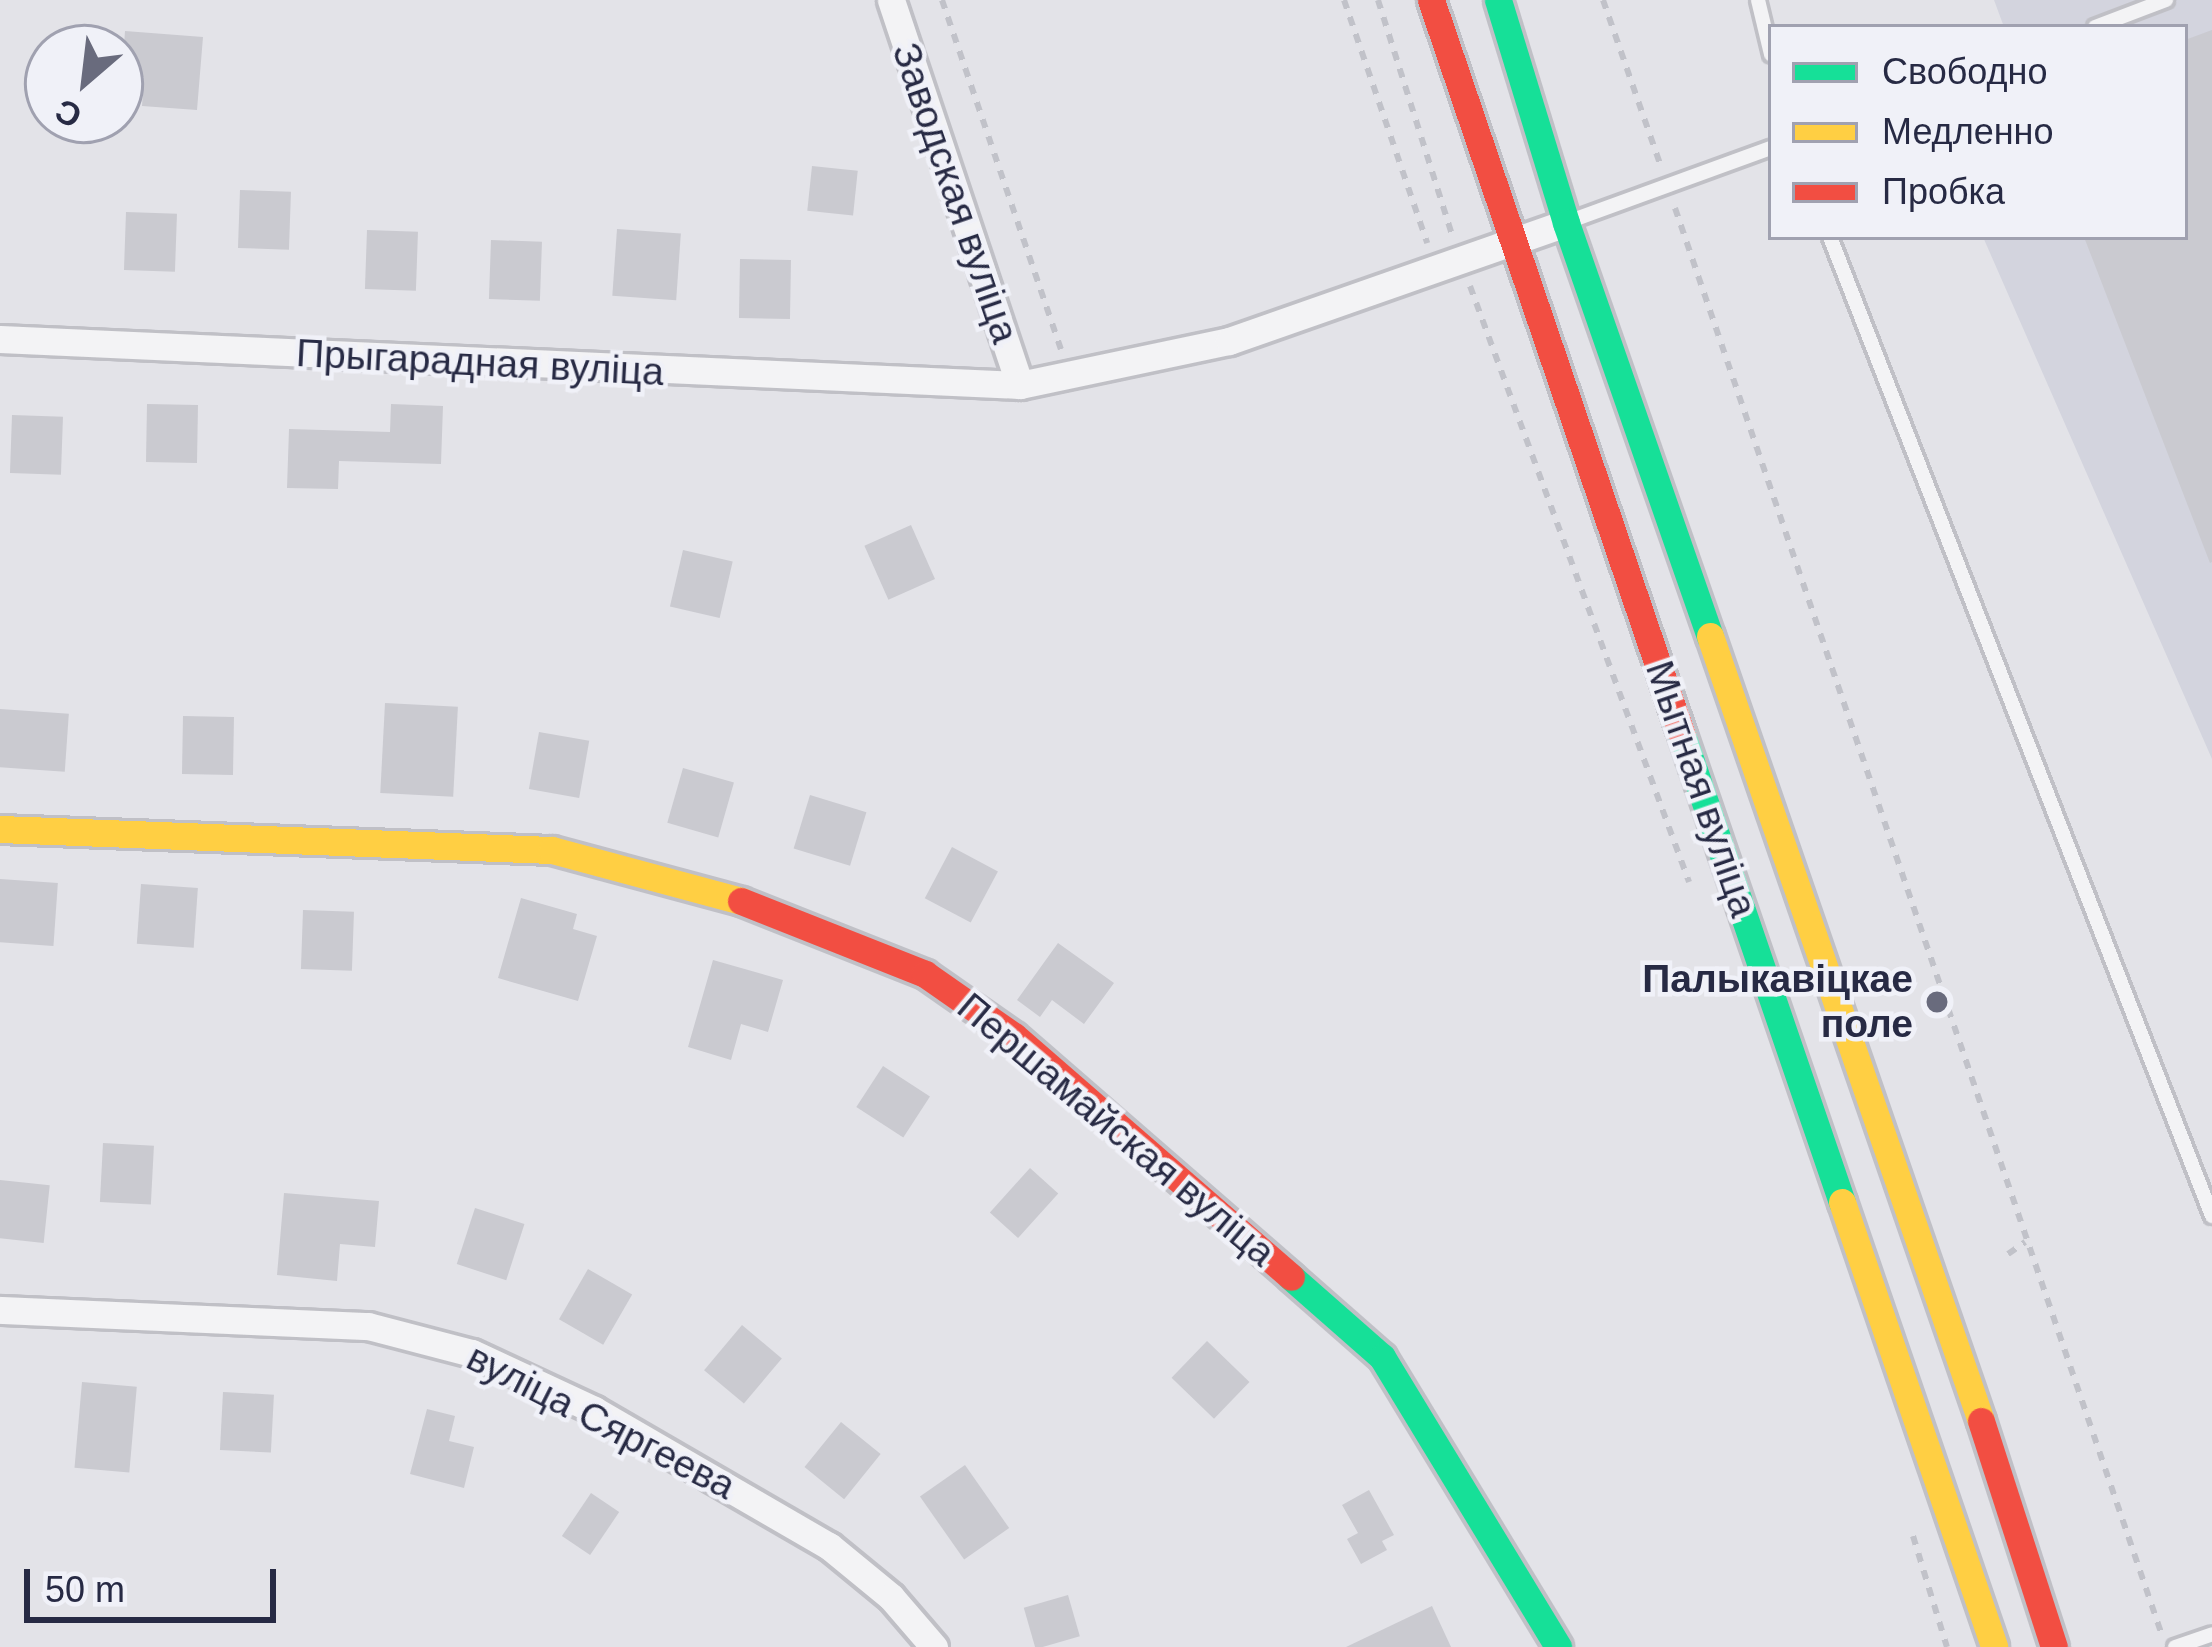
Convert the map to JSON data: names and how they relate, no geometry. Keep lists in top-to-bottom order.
{
  "streets": {
    "main road": ["Мытная вуліца", "Першамайская вуліца"],
    "street": ["Заводская вуліца", "Прыгарадная вуліца", "вуліца Сяргеева"]
  },
  "crossings": [
    ["Заводская вуліца", "Прыгарадная вуліца"],
    ["Прыгарадная вуліца", "Мытная вуліца"]
  ],
  "places": ["Палыкавіцкае поле"],
  "legend": ["Свободно", "Медленно", "Пробка"],
  "scale_bar": "50 m",
  "north": "bottom left"
}
